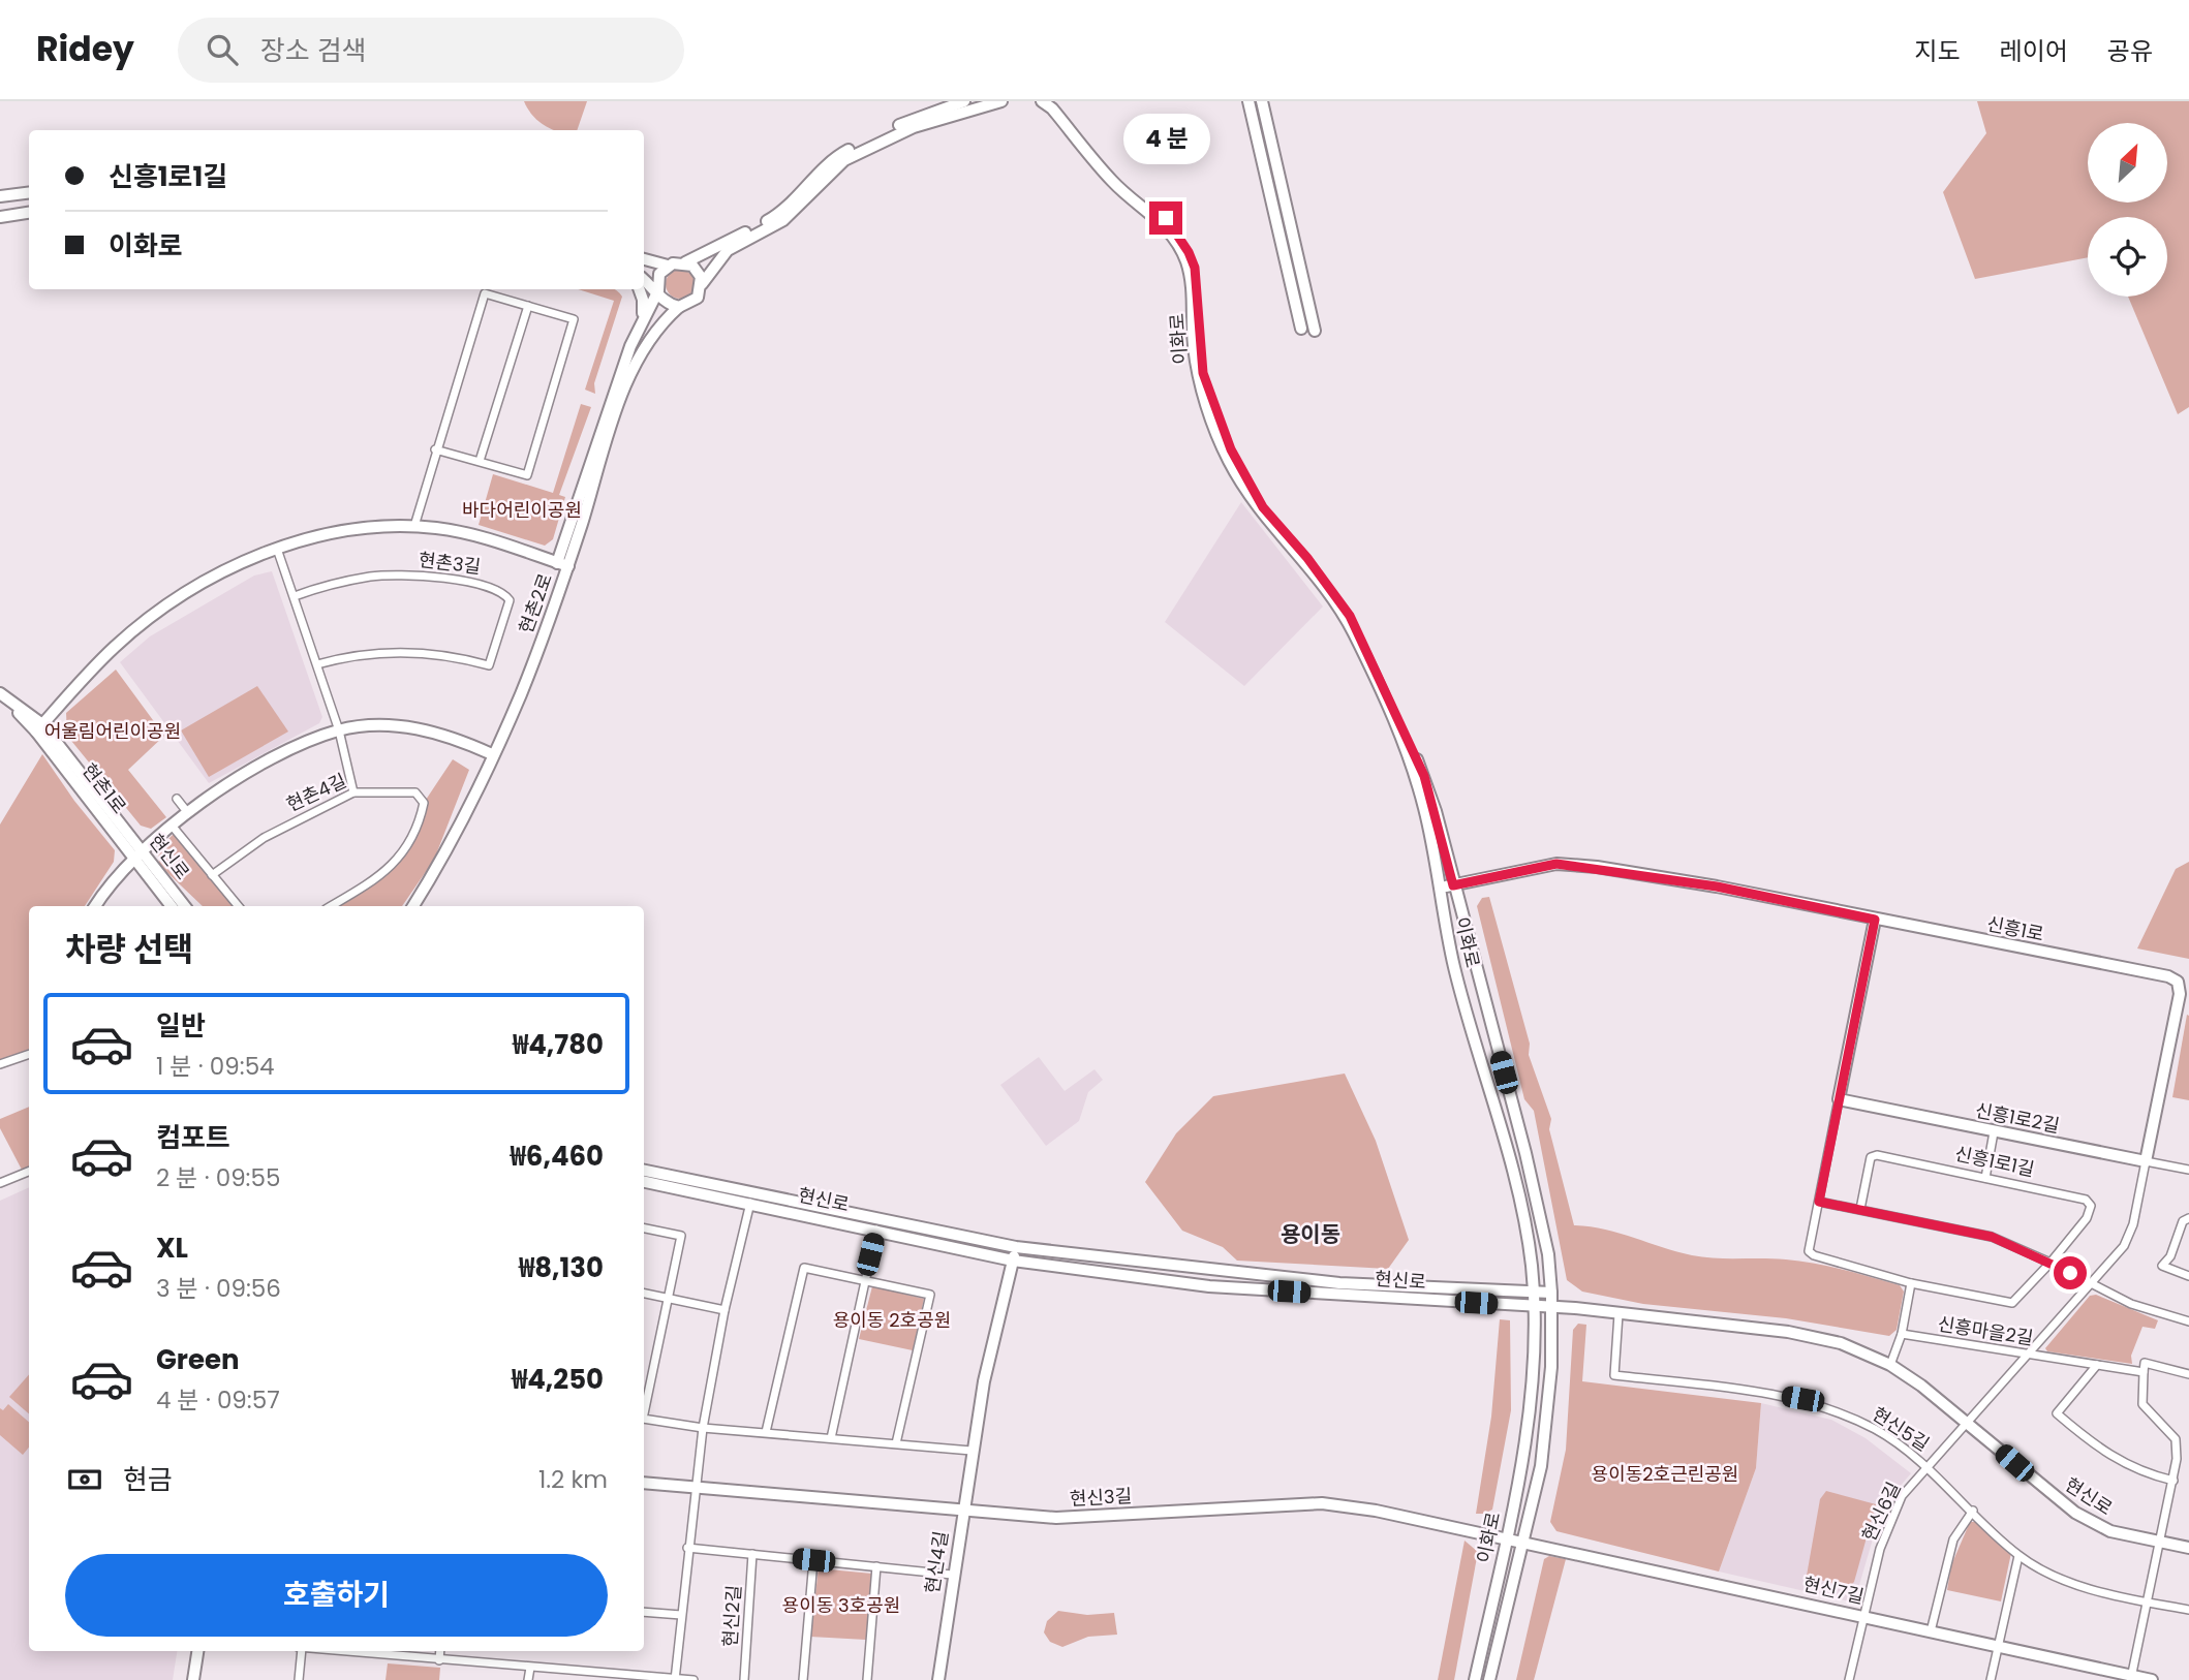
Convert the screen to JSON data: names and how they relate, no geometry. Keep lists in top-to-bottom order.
{
  "streets": {
    "street": [
      "이화로",
      "현촌3길",
      "현촌2로",
      "현촌4길",
      "현신로",
      "신흥1로",
      "신흥1로2길",
      "신흥1로1길",
      "신흥마을2길",
      "현신5길",
      "현신3길",
      "현신6길",
      "현신4길",
      "현신7길",
      "현신2길"
    ]
  },
  "crossings": [
    ["이화로", "현신로"],
    ["이화로", "신흥1로"],
    ["이화로", "현신3길"],
    ["이화로", "현신7길"],
    ["현촌3길", "현촌2로"],
    ["현촌3길", "현신로"],
    ["현신로", "현신5길"],
    ["현신로", "현신6길"],
    ["현신로", "현신4길"],
    ["신흥1로", "신흥1로2길"],
    ["신흥1로", "신흥1로1길"],
    ["신흥1로", "신흥마을2길"],
    ["신흥1로", "현신6길"],
    ["신흥1로2길", "신흥1로1길"],
    ["신흥마을2길", "현신6길"],
    ["현신5길", "현신6길"],
    ["현신3길", "현신4길"],
    ["현신3길", "현신7길"],
    ["현신6길", "현신7길"]
  ],
  "districts": ["용이동"],
  "parks": [
    "바다어린이공원",
    "어울림어린이공원",
    "용이동 2호공원",
    "용이동2호근린공원",
    "용이동 3호공원"
  ],
  "north": "top right",
  "page": {
    "header": "Ridey",
    "search": "장소 검색",
    "nav": ["지도", "레이어", "공유"],
    "bubble": "4 분",
    "banner": ["신흥1로1길", "이화로"],
    "heading": "차량 선택",
    "list": [
      {
        "name": "일반",
        "note": "1 분 · 09:54",
        "value": "₩4,780"
      },
      {
        "name": "컴포트",
        "note": "2 분 · 09:55",
        "value": "₩6,460"
      },
      {
        "name": "XL",
        "note": "3 분 · 09:56",
        "value": "₩8,130"
      },
      {
        "name": "Green",
        "note": "4 분 · 09:57",
        "value": "₩4,250"
      }
    ],
    "pay": ["현금", "1.2 km"],
    "buttons": "호출하기"
  }
}
